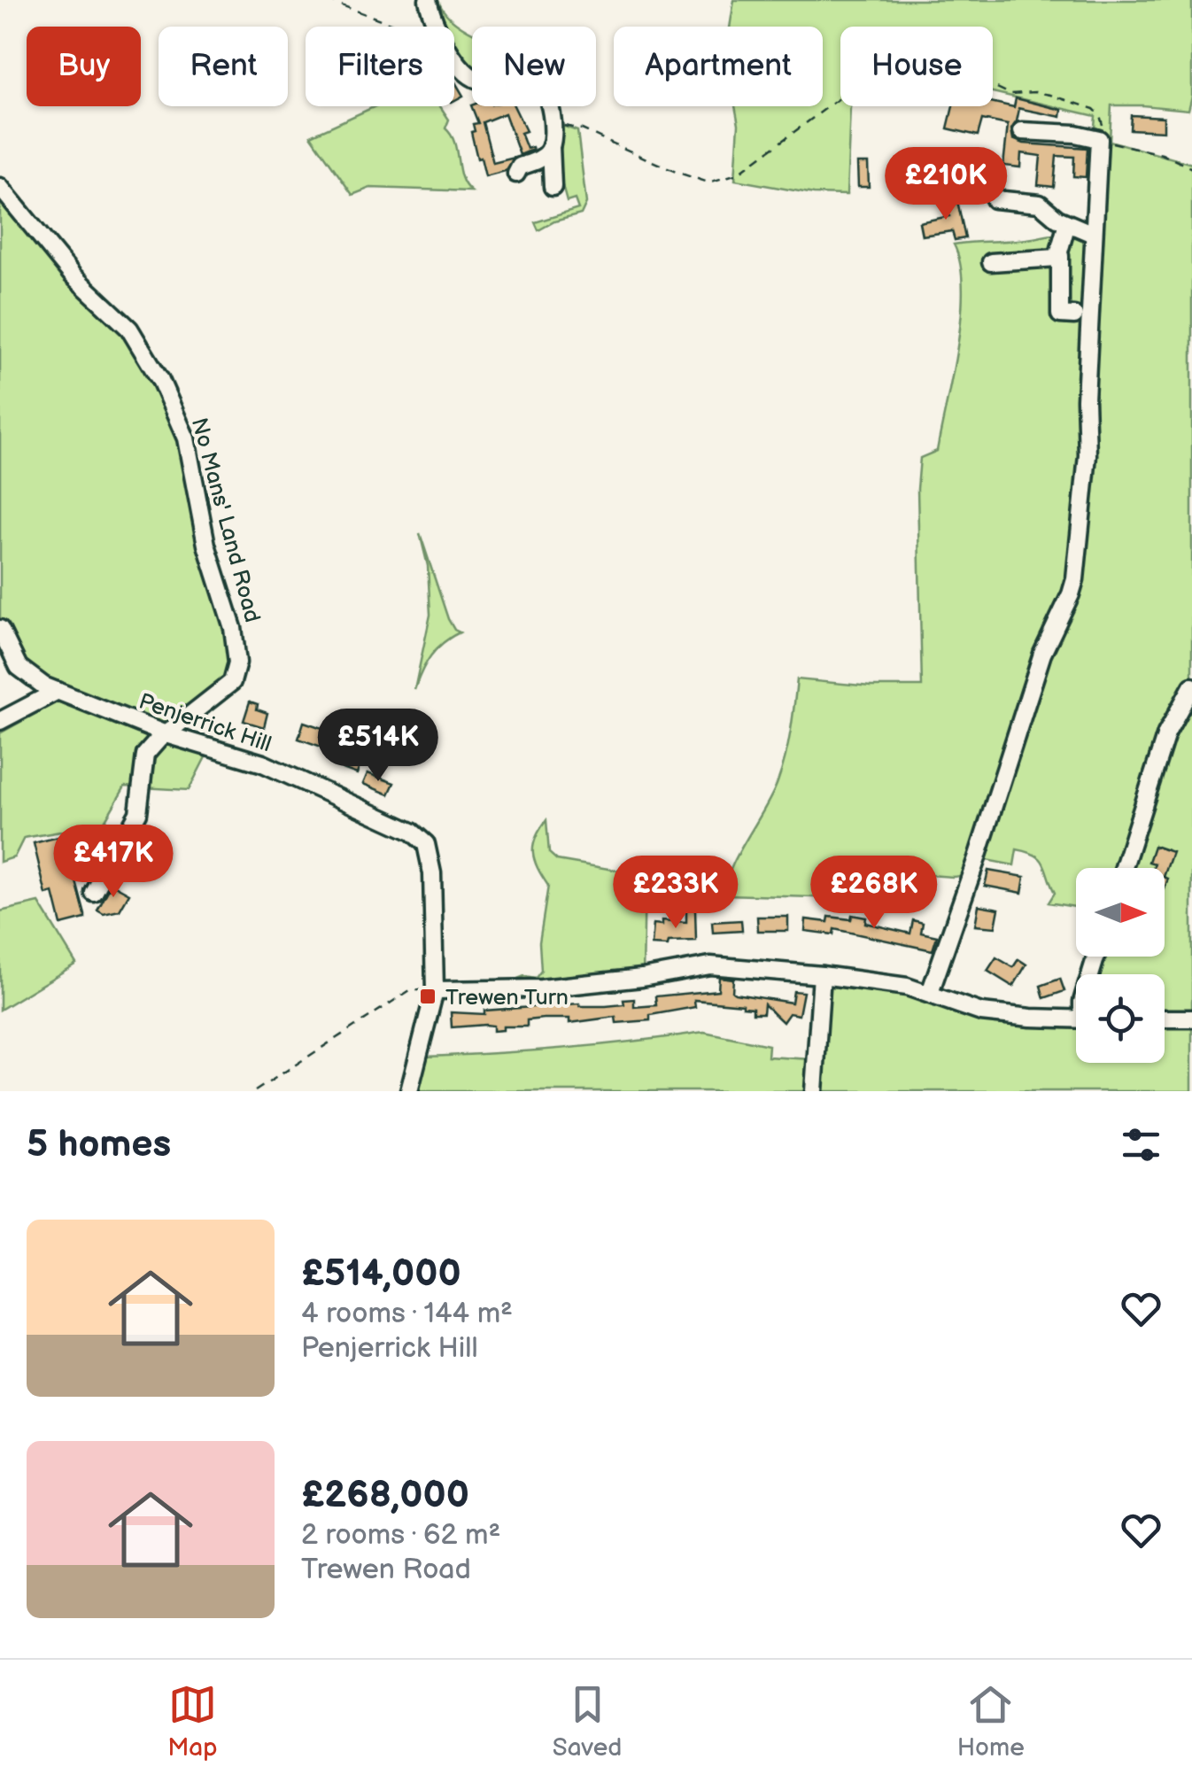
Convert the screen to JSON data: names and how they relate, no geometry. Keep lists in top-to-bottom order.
{
  "streets": {
    "street": ["No Mans' Land Road", "Penjerrick Hill"]
  },
  "crossings": [
    ["No Mans' Land Road", "Penjerrick Hill"]
  ],
  "places": {
    "transit": ["Trewen Turn"]
  },
  "north": "right",
  "page": {
    "chip": [
      "Buy",
      "Rent",
      "Filters",
      "New",
      "Apartment",
      "House"
    ],
    "price": [
      "£210K",
      "£514K",
      "£417K",
      "£233K",
      "£268K"
    ],
    "heading": "5 homes",
    "list": [
      {
        "name": "£514,000",
        "note": "4 rooms · 144 m² · Penjerrick Hill"
      },
      {
        "name": "£268,000",
        "note": "2 rooms · 62 m² · Trewen Road"
      }
    ],
    "tabs": ["Map", "Saved", "Home"]
  }
}
